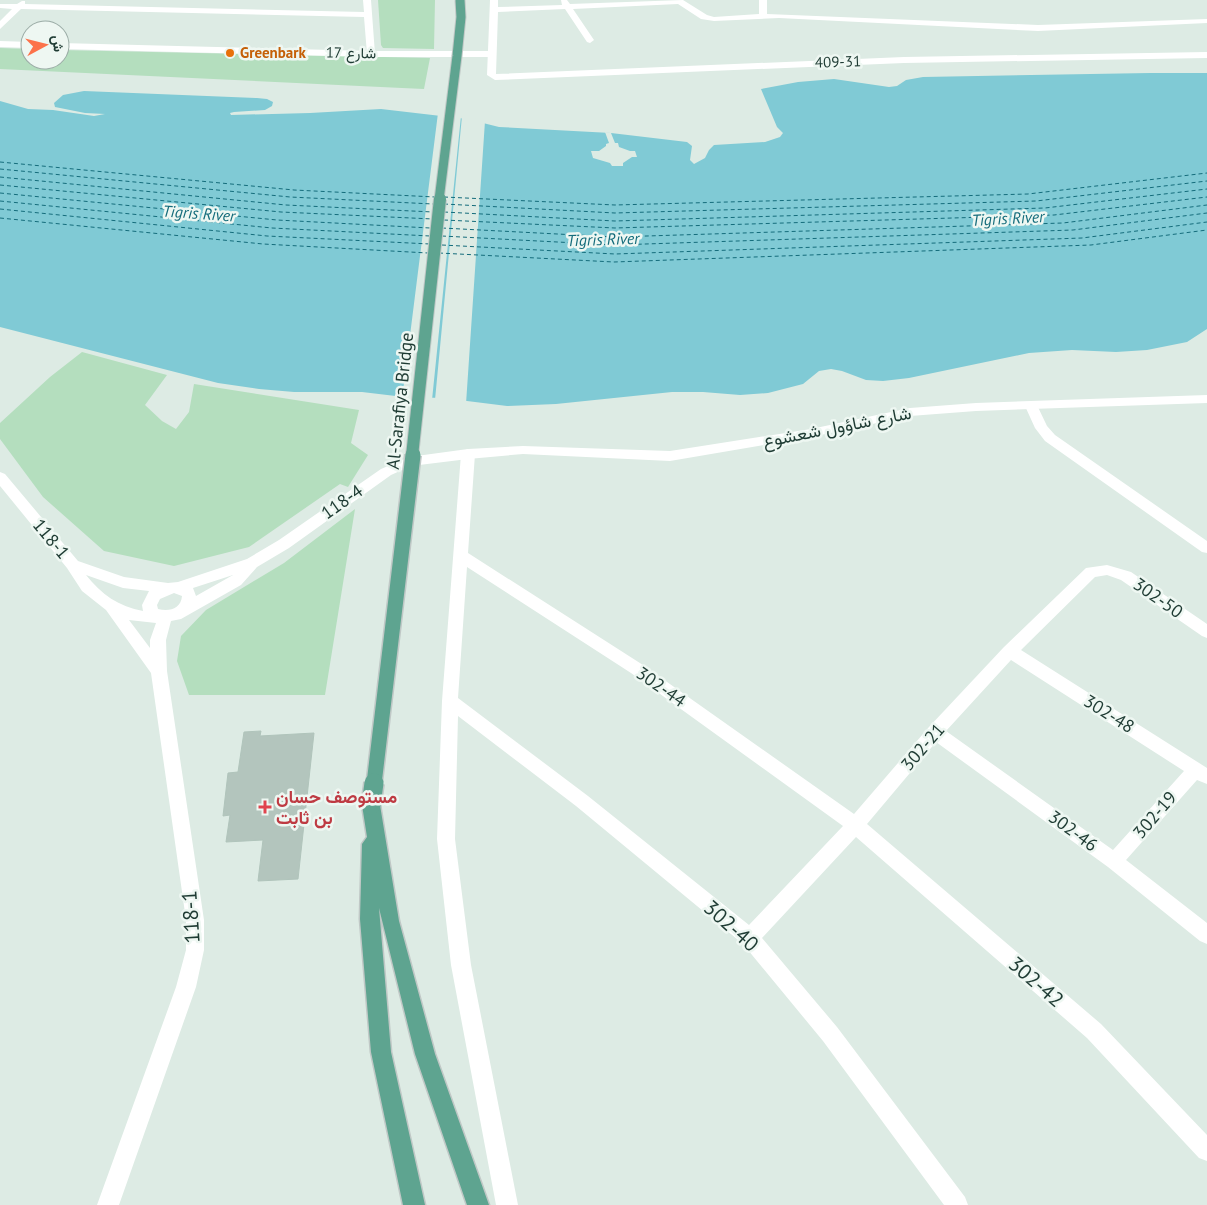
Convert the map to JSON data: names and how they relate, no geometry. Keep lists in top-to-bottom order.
{
  "streets": {
    "main road": ["Al-Sarafiya Bridge"],
    "street": [
      "شارع 17",
      "409-31",
      "شارع شاؤول شعشوع",
      "118-4",
      "118-1",
      "302-50",
      "302-44",
      "302-48",
      "302-21",
      "302-19",
      "302-46",
      "302-40",
      "302-42"
    ]
  },
  "crossings": [
    ["شارع 17", "409-31"],
    ["شارع شاؤول شعشوع", "118-4"],
    ["118-4", "118-1"],
    ["302-50", "302-21"],
    ["302-44", "302-21"],
    ["302-44", "302-42"],
    ["302-48", "302-21"],
    ["302-48", "302-19"],
    ["302-21", "302-46"],
    ["302-21", "302-40"],
    ["302-21", "302-42"],
    ["302-19", "302-46"]
  ],
  "water": ["Tigris River"],
  "places": {
    "other": ["Greenbark"],
    "health": ["مستوصف حسان بن ثابت"]
  },
  "north": "right"
}
